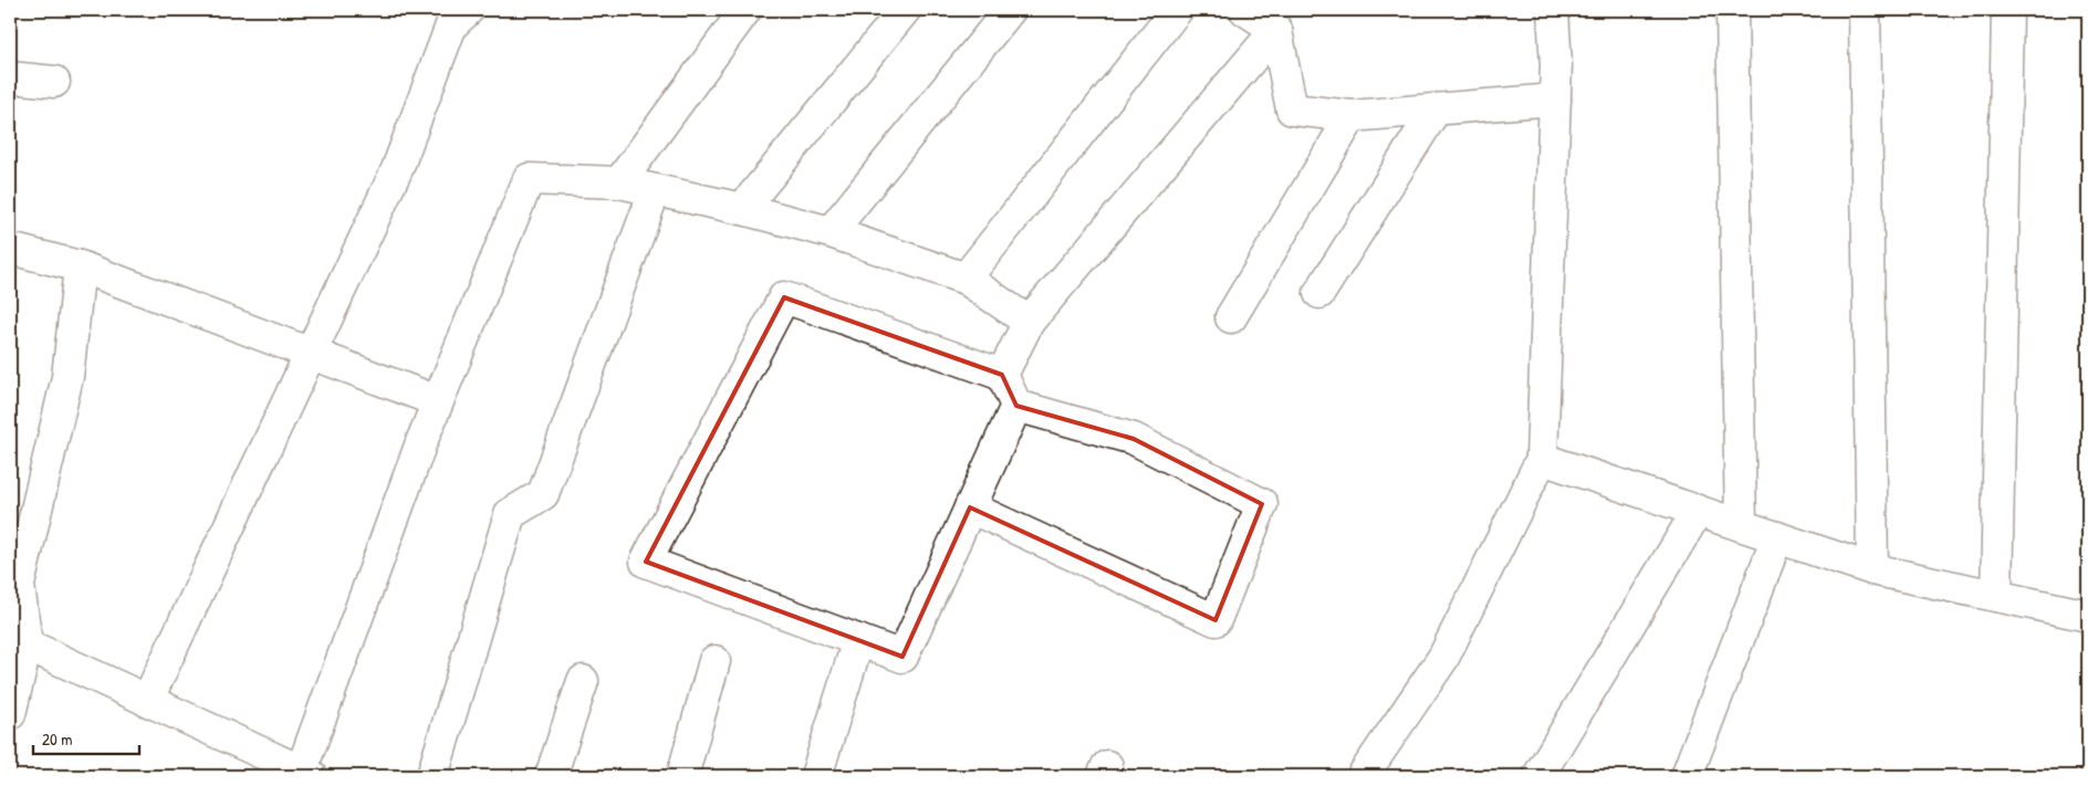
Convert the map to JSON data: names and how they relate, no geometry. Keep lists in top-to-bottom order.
{
  "scale_bar": "20 m"
}
